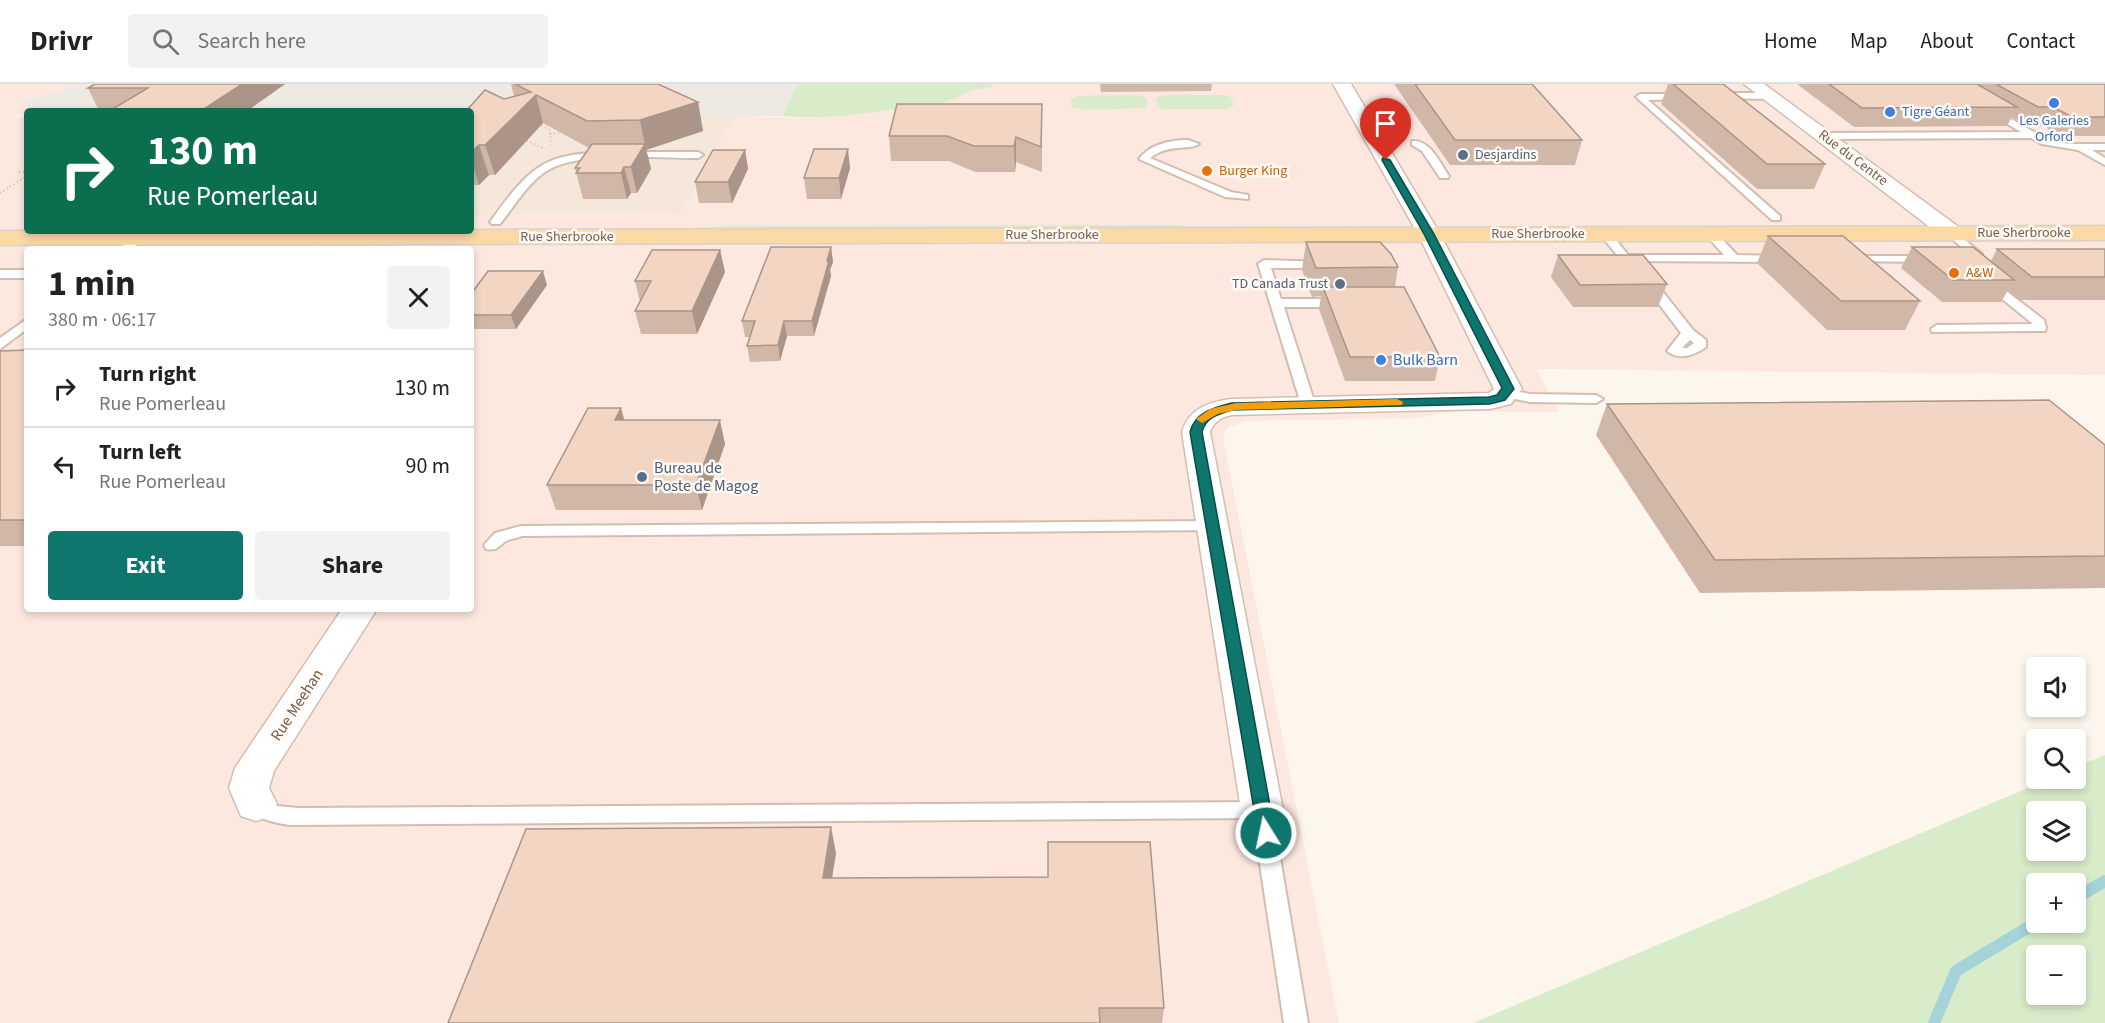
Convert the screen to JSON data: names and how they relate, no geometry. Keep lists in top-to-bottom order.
{
  "streets": {
    "main road": ["Rue Sherbrooke"],
    "street": ["Rue du Centre", "Rue Meehan"]
  },
  "crossings": [
    ["Rue du Centre", "Rue Sherbrooke"]
  ],
  "places": [
    "Les Galeries Orford",
    "Tigre Géant",
    "Desjardins",
    "Burger King",
    "A&W",
    "TD Canada Trust",
    "Bulk Barn",
    "Bureau de Poste de Magog"
  ],
  "page": {
    "header": "Drivr",
    "search": "Search here",
    "nav": [
      "Home",
      "Map",
      "About",
      "Contact"
    ],
    "turn": ["130 m", "Rue Pomerleau"],
    "heading": ["1 min", "380 m · 06:17"],
    "list": [
      {
        "name": "Turn right",
        "note": "Rue Pomerleau",
        "value": "130 m"
      },
      {
        "name": "Turn left",
        "note": "Rue Pomerleau",
        "value": "90 m"
      }
    ],
    "buttons": ["Exit", "Share"],
    "map_buttons": ["+", "−"]
  }
}
